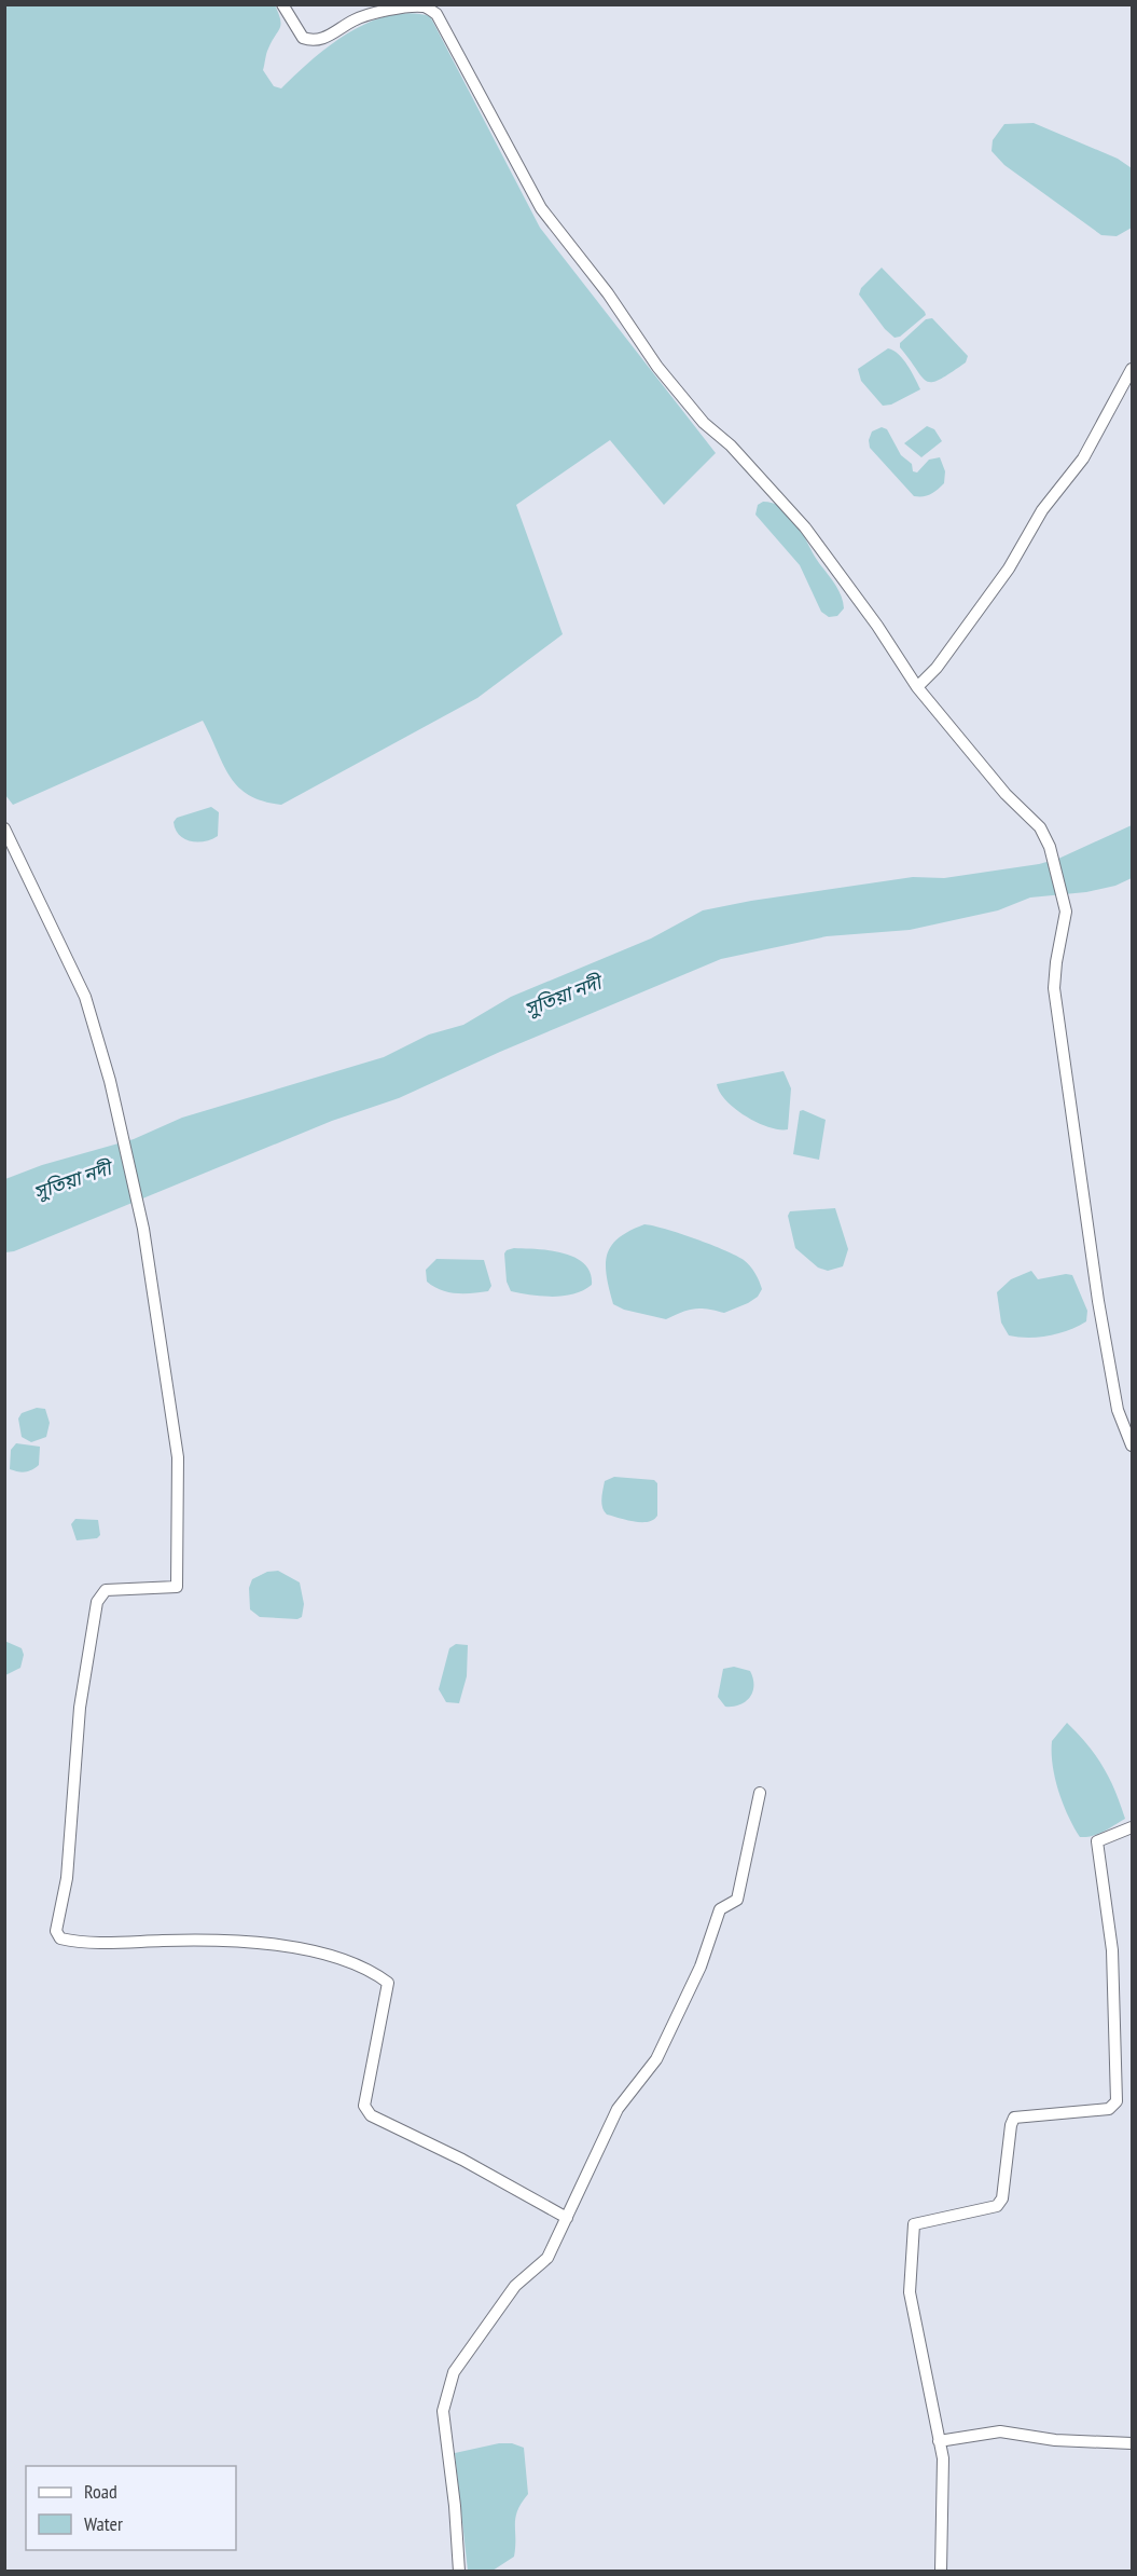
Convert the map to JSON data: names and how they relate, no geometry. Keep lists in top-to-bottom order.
{
  "water": ["সুতিয়া নদী"],
  "legend": ["Road", "Water"]
}
